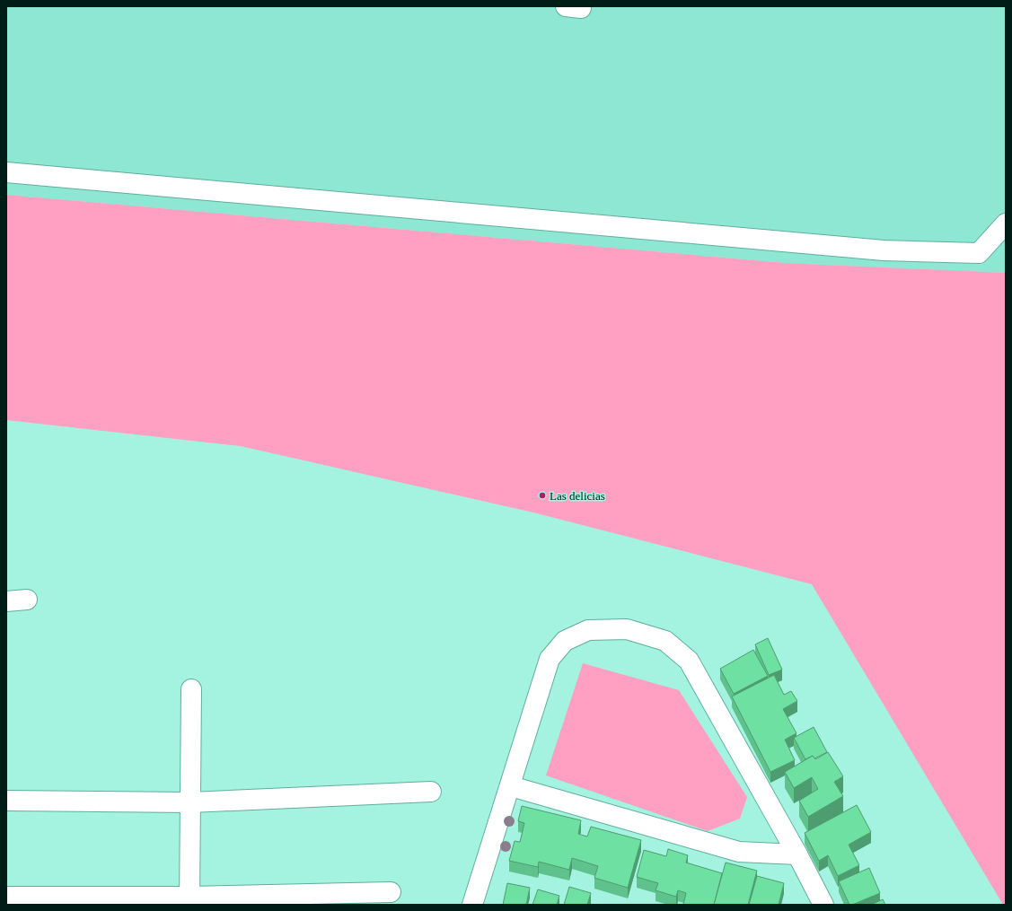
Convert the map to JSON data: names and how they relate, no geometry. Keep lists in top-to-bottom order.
{
  "places": ["Las delicias"]
}
